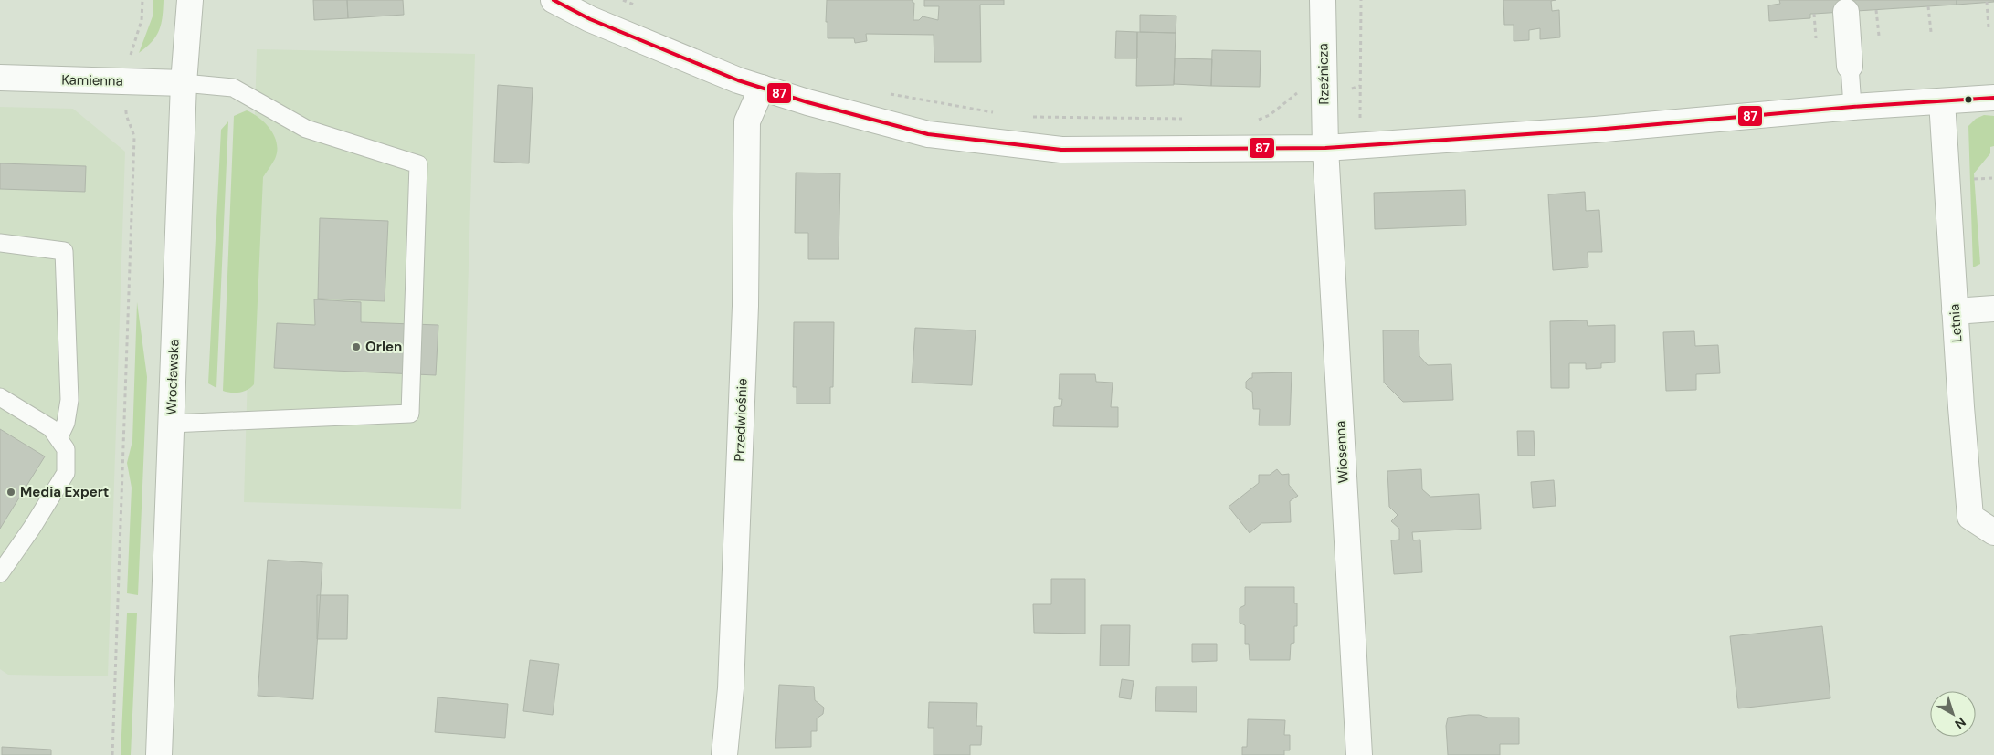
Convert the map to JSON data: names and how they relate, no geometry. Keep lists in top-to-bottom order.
{
  "streets": {
    "street": [
      "Rzeźnicza",
      "Kamienna",
      "Letnia",
      "Wrocławska",
      "Przedwiośnie",
      "Wiosenna"
    ]
  },
  "crossings": [
    ["Rzeźnicza", "Wiosenna"],
    ["Kamienna", "Wrocławska"]
  ],
  "places": ["Orlen", "Media Expert"],
  "lines": ["transit line 87"],
  "north": "bottom right"
}
